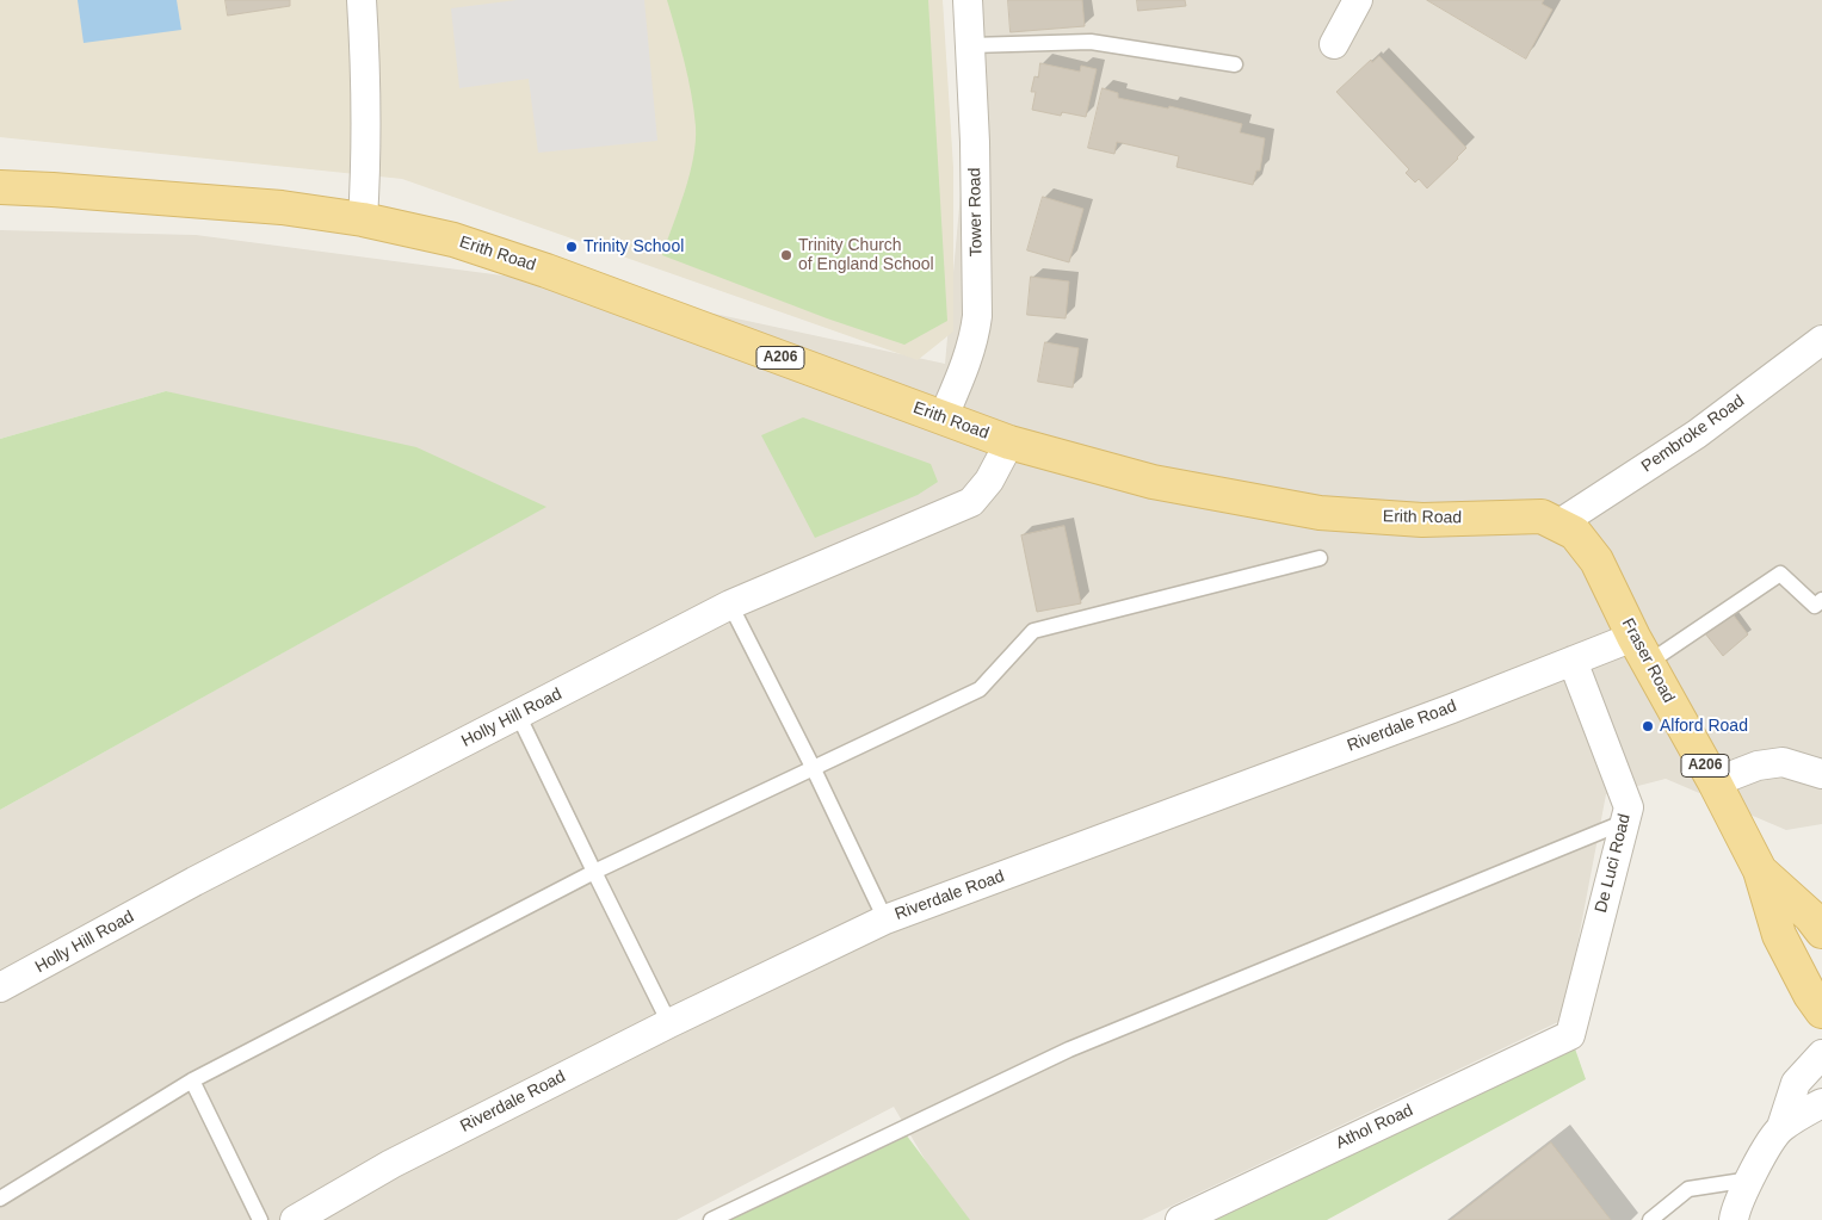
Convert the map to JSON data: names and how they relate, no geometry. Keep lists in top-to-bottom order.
{
  "streets": {
    "main road": ["Erith Road", "A206", "Fraser Road"],
    "street": [
      "Tower Road",
      "Pembroke Road",
      "Holly Hill Road",
      "Riverdale Road",
      "De Luci Road",
      "Athol Road"
    ]
  },
  "crossings": [
    ["Tower Road", "Erith Road"],
    ["Erith Road", "Pembroke Road"],
    ["Erith Road", "Fraser Road"],
    ["Erith Road", "Holly Hill Road"],
    ["Pembroke Road", "Fraser Road"],
    ["Fraser Road", "Riverdale Road"],
    ["Riverdale Road", "De Luci Road"],
    ["De Luci Road", "Athol Road"]
  ],
  "places": ["Trinity School", "Trinity Church of England School", "Alford Road"]
}
